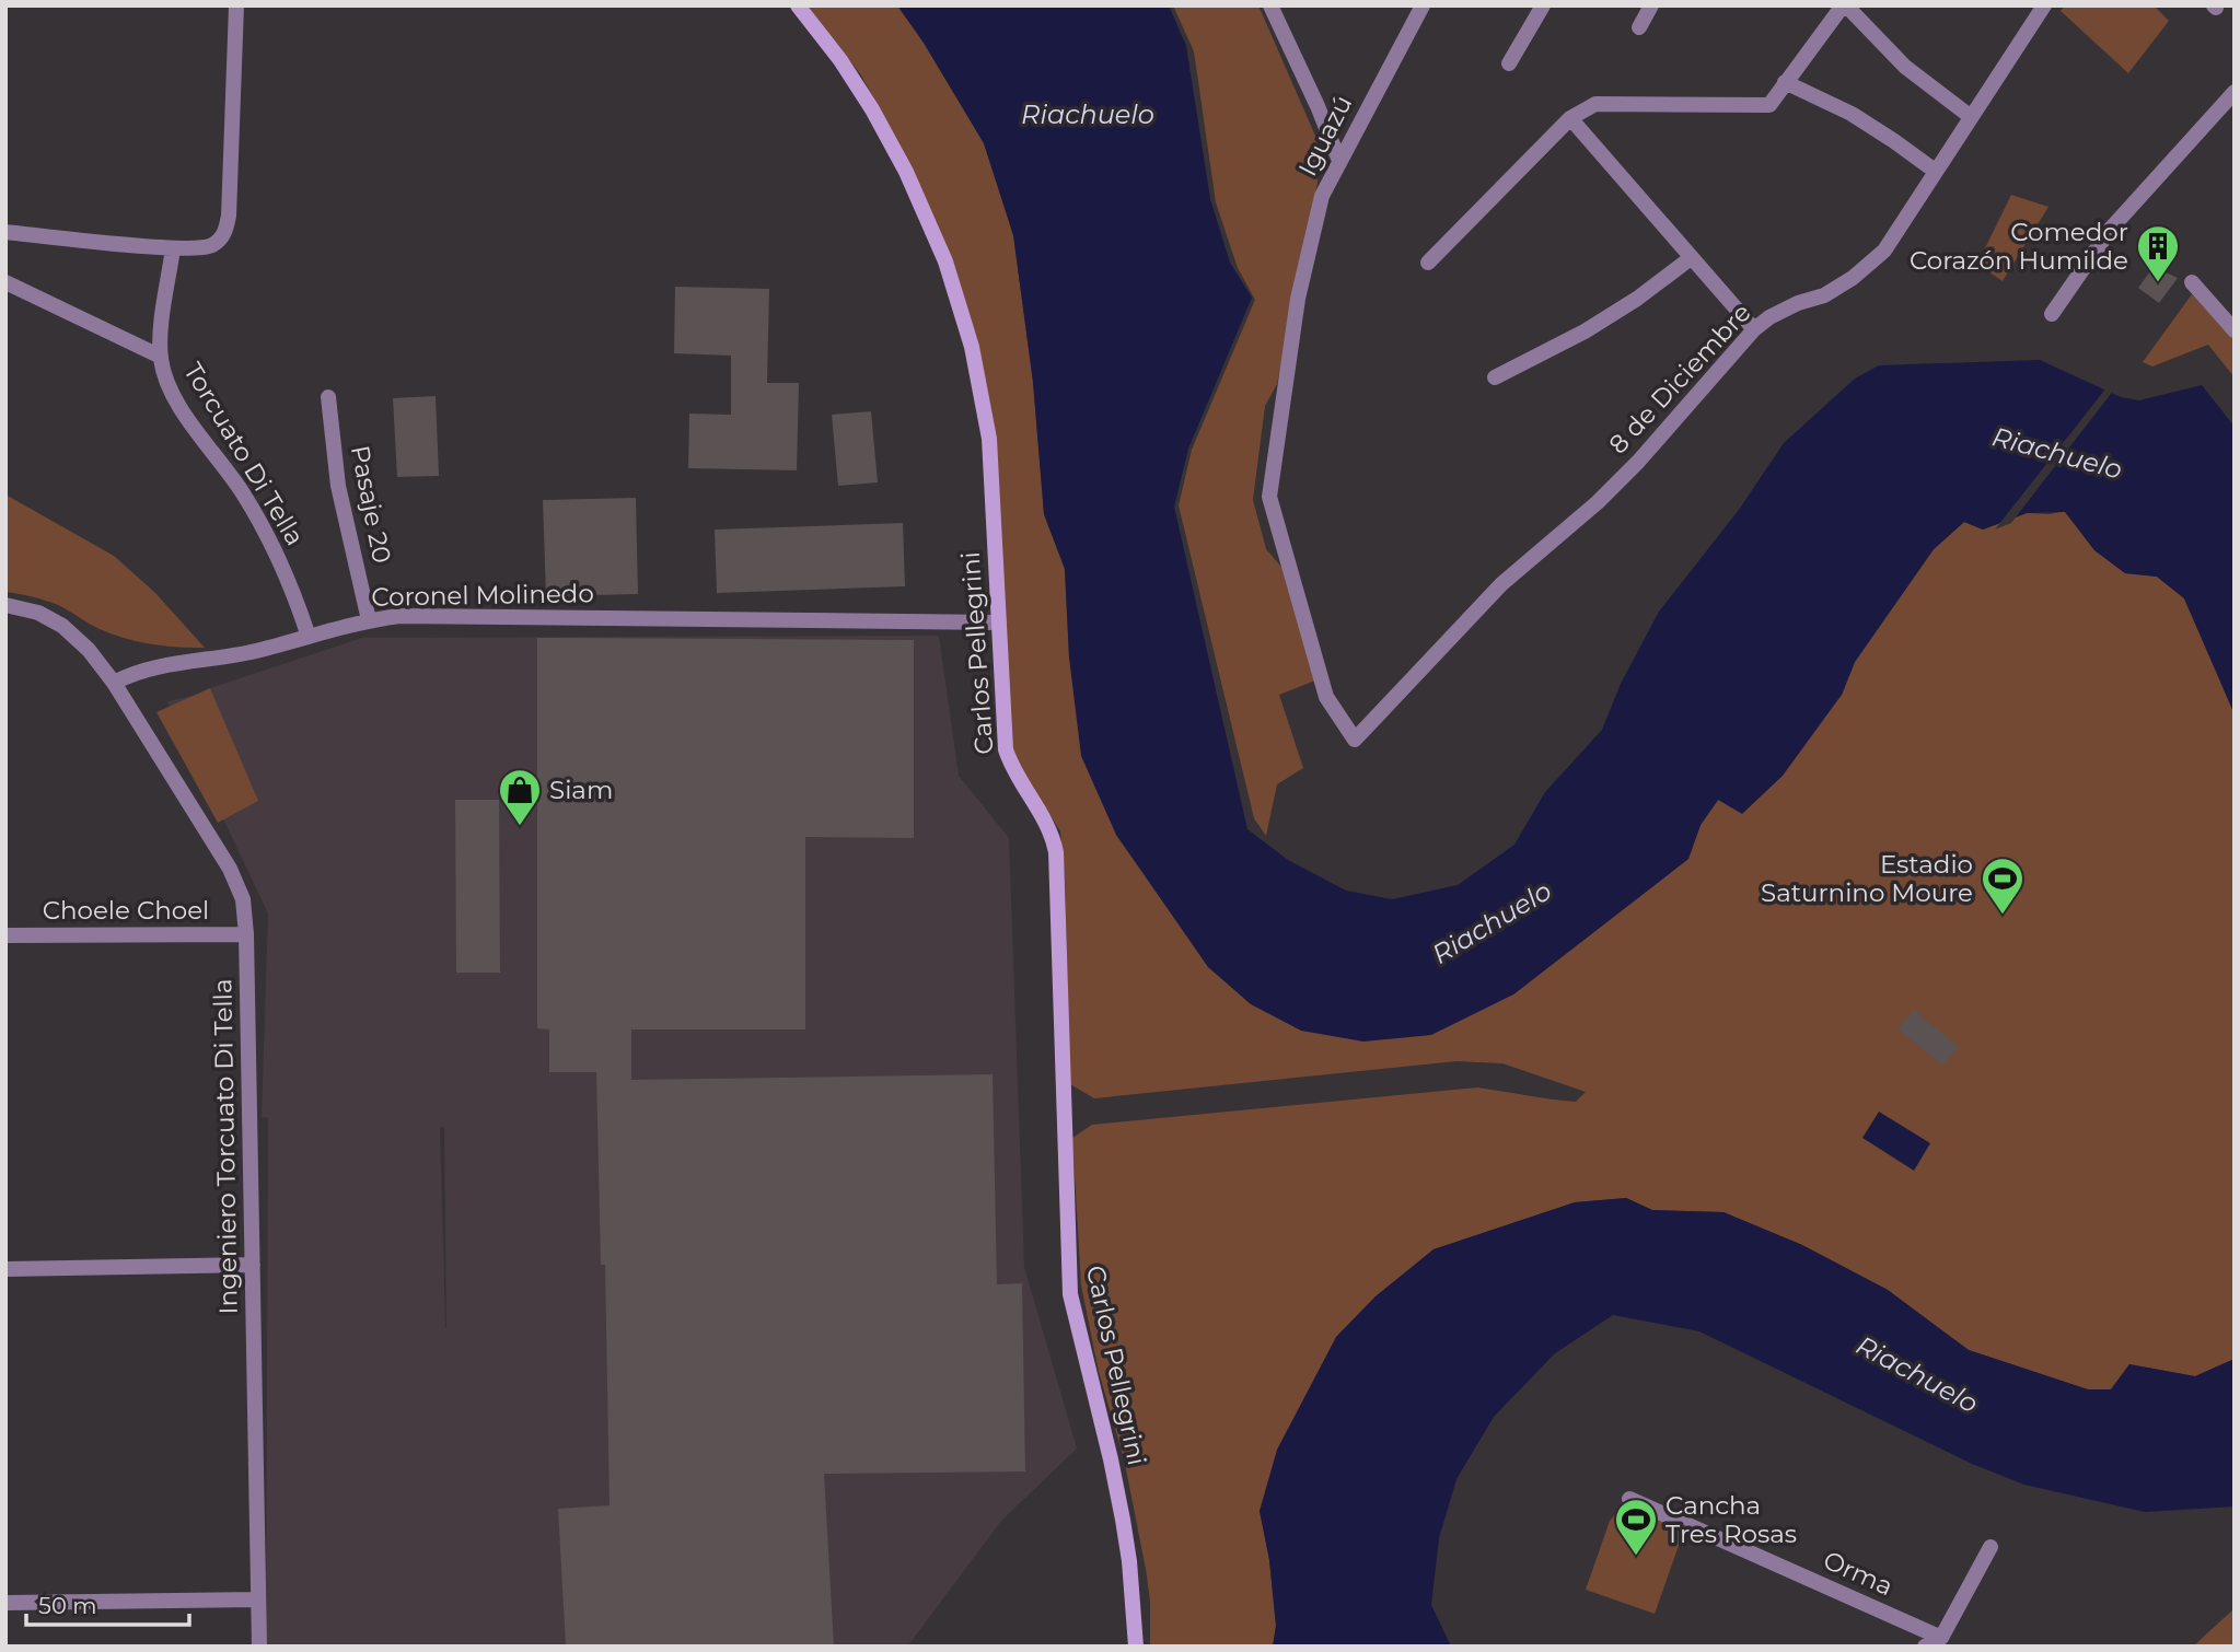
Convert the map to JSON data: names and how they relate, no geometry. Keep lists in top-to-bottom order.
{
  "streets": {
    "street": [
      "Iguazú",
      "8 de Diciembre",
      "Torcuato Di Tella",
      "Pasaje 20",
      "Coronel Molinedo",
      "Carlos Pellegrini",
      "Choele Choel",
      "Ingeniero Torcuato Di Tella",
      "Orma"
    ]
  },
  "crossings": [
    ["Iguazú", "8 de Diciembre"],
    ["Torcuato Di Tella", "Coronel Molinedo"],
    ["Pasaje 20", "Coronel Molinedo"],
    ["Coronel Molinedo", "Carlos Pellegrini"],
    ["Coronel Molinedo", "Ingeniero Torcuato Di Tella"],
    ["Choele Choel", "Ingeniero Torcuato Di Tella"]
  ],
  "water": ["Riachuelo"],
  "places": {
    "building": ["Comedor Corazón Humilde"],
    "shop": ["Siam"],
    "sports": ["Estadio Saturnino Moure", "Cancha Tres Rosas"]
  },
  "scale_bar": "50 m"
}
